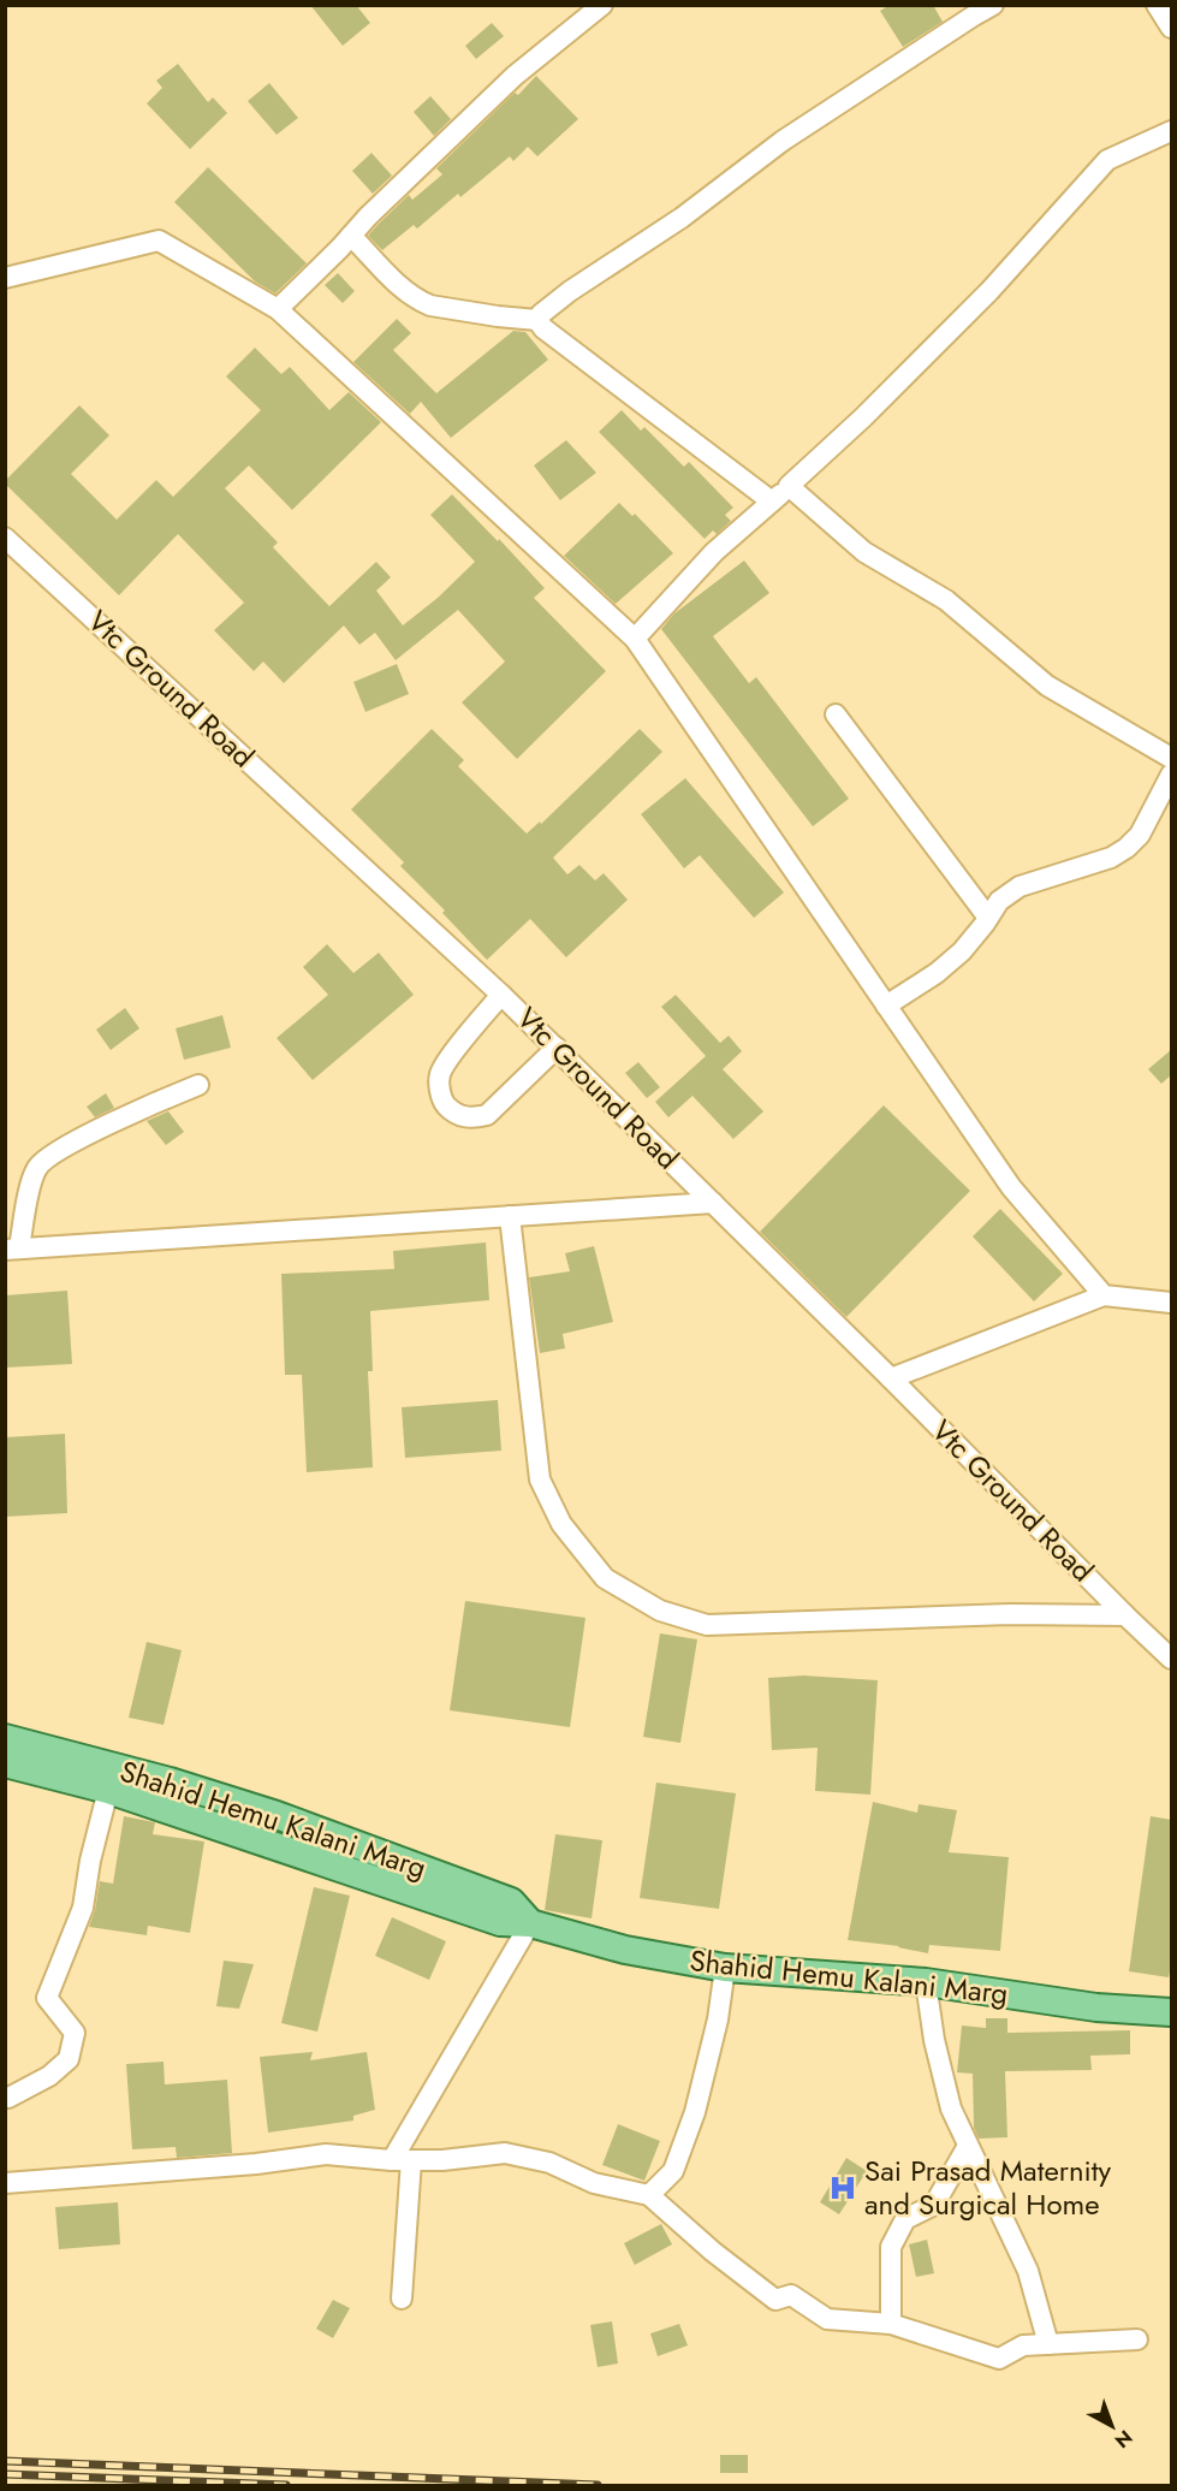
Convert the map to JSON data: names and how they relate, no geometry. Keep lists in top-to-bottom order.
{
  "streets": {
    "main road": ["Shahid Hemu Kalani Marg"],
    "street": ["Vtc Ground Road"]
  },
  "places": {
    "hospital": ["Sai Prasad Maternity and Surgical Home"]
  },
  "north": "bottom right"
}
